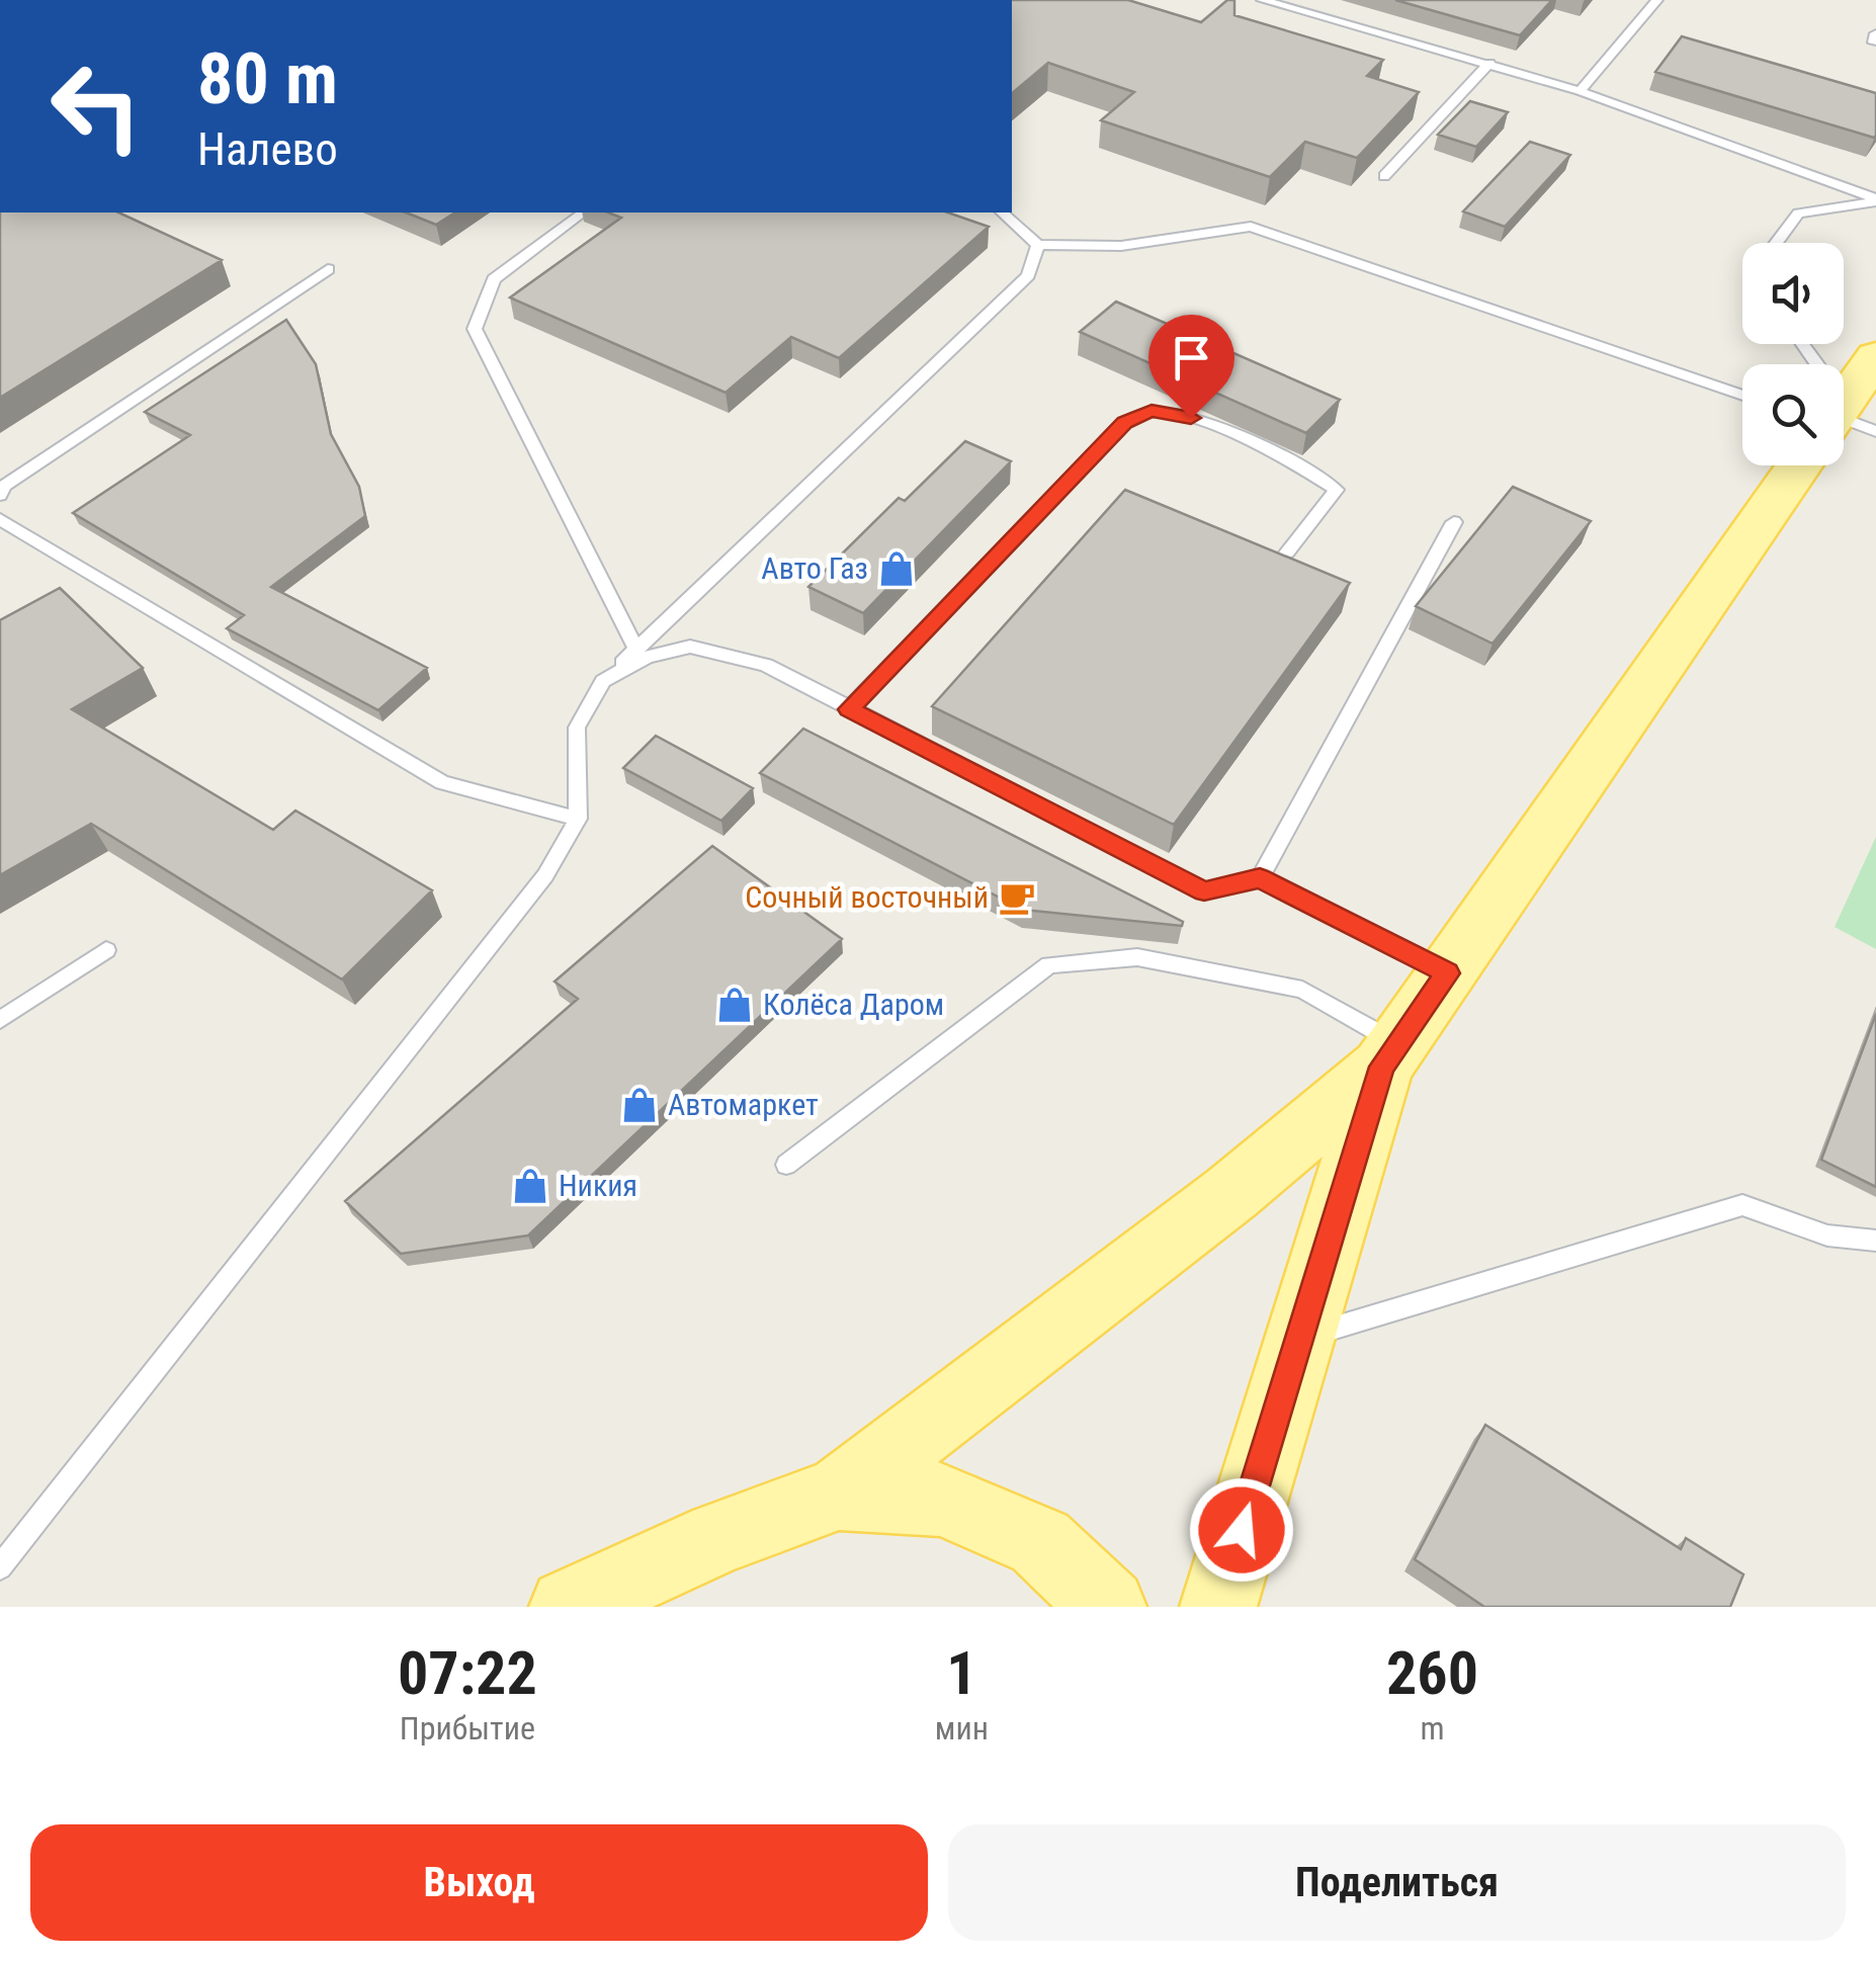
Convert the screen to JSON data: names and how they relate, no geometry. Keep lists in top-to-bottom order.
{
  "places": {
    "shop": [
      "Авто Газ",
      "Колёса Даром",
      "Автомаркет",
      "Никия"
    ],
    "cafe": ["Сочный восточный"]
  },
  "page": {
    "turn": ["80 m", "Налево"],
    "eta": [
      "07:22",
      "Прибытие",
      "1",
      "мин",
      "260",
      "m"
    ],
    "buttons": ["Выход", "Поделиться"]
  }
}
